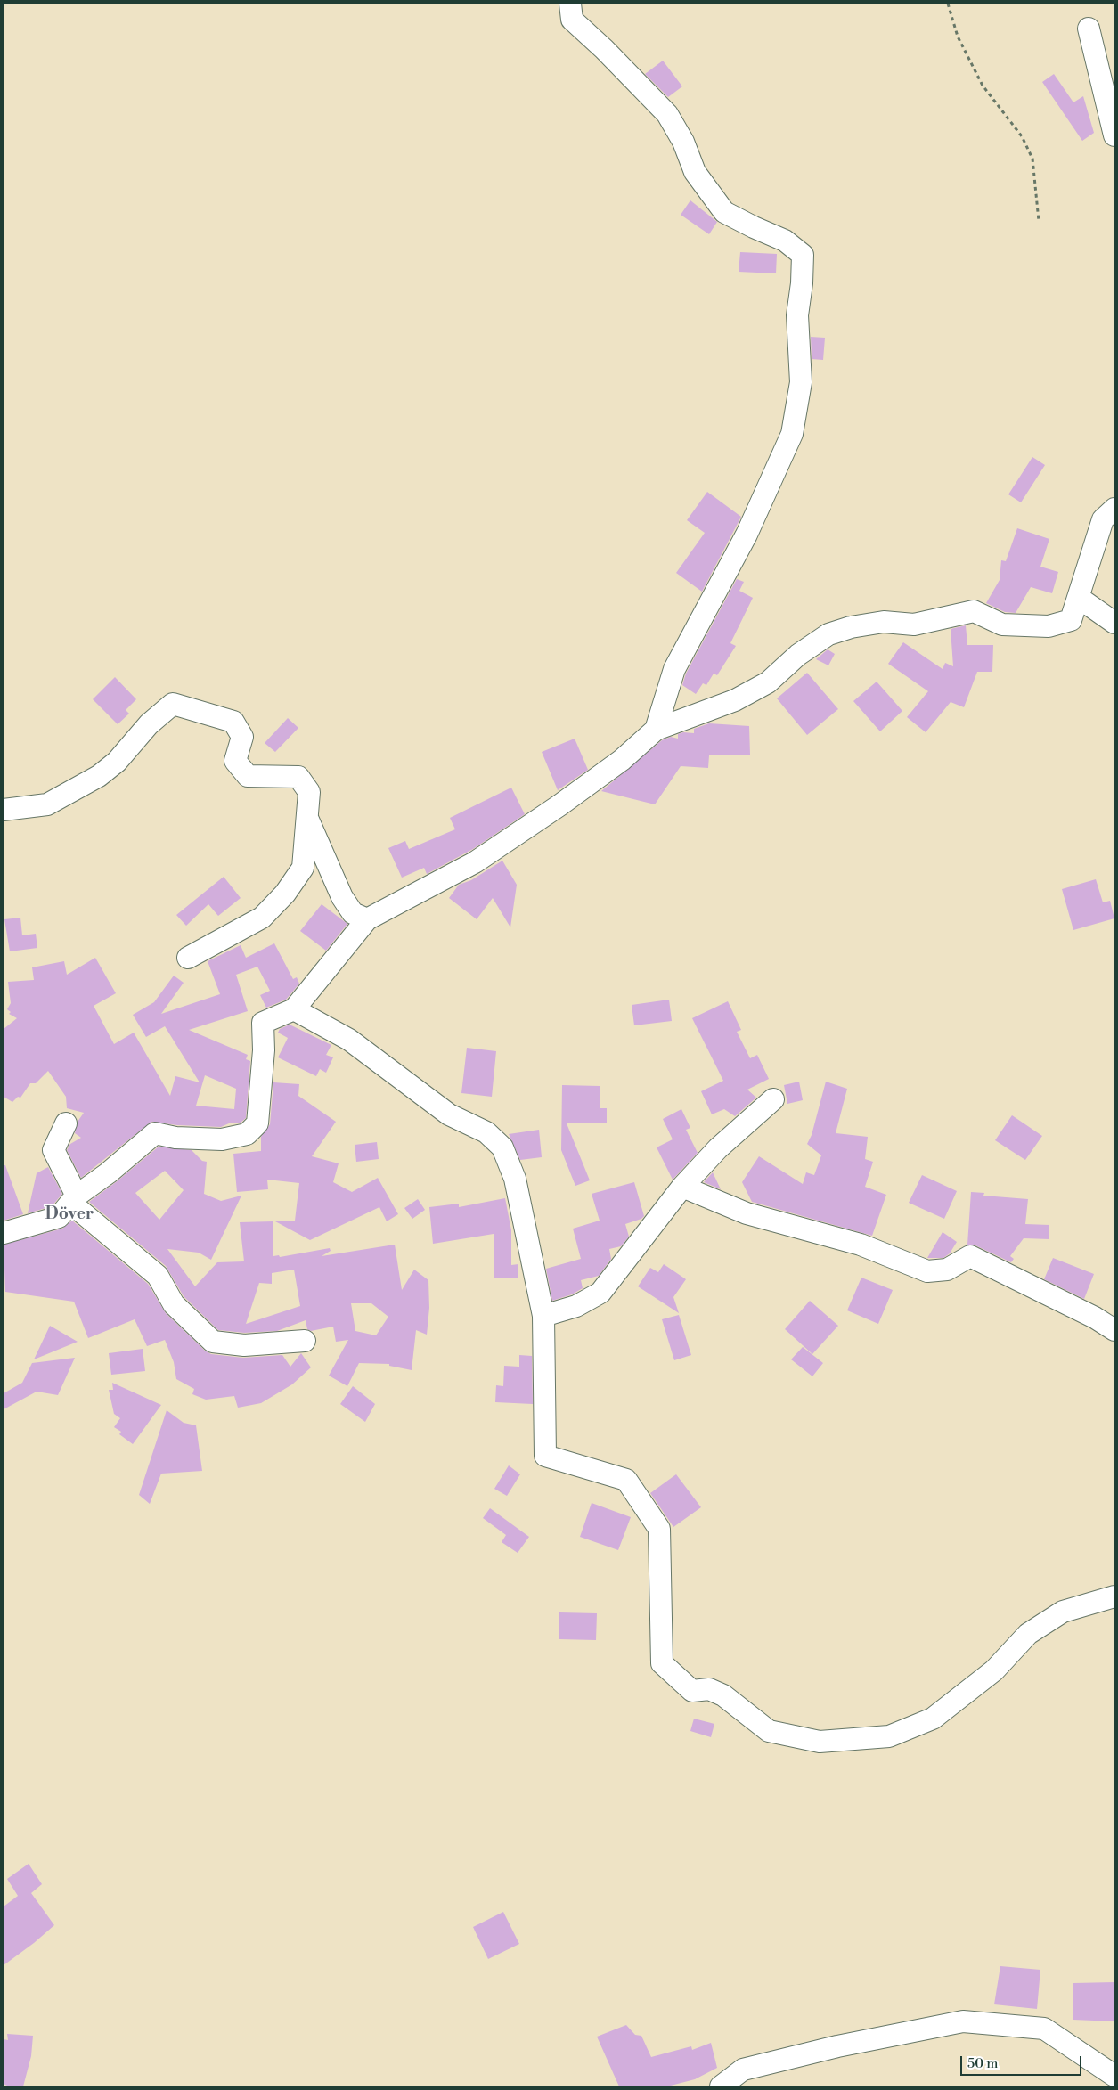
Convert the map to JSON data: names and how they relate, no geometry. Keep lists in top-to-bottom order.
{
  "districts": ["Döver"],
  "scale_bar": "50 m"
}
